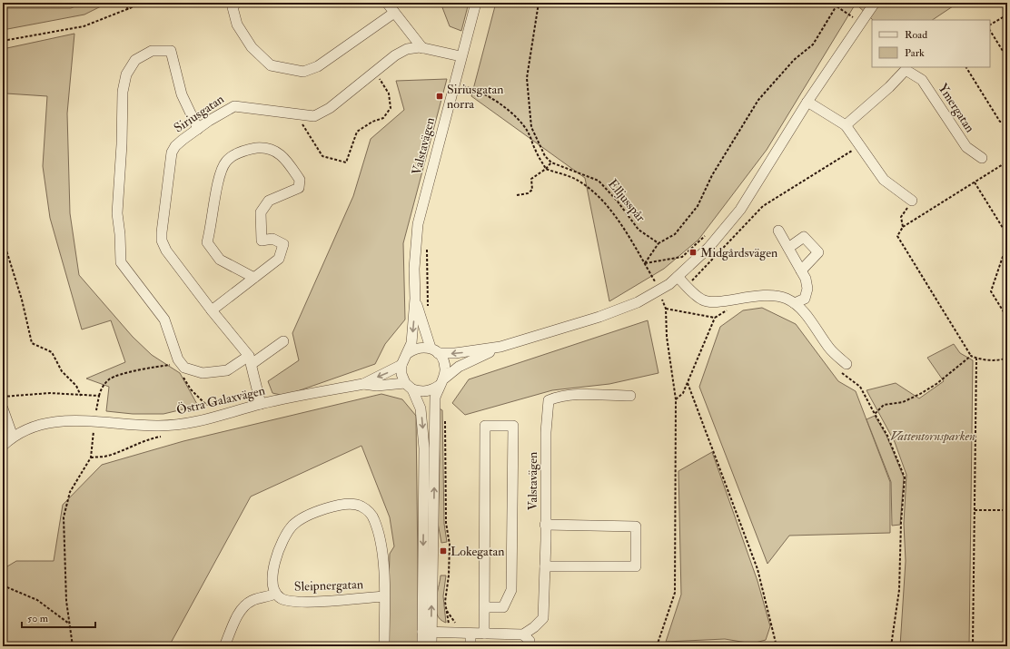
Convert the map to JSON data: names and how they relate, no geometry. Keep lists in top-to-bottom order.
{
  "streets": {
    "street": [
      "Ymergatan",
      "Siriusgatan",
      "Valstavägen",
      "Östra Galaxvägen",
      "Sleipnergatan"
    ],
    "path": ["Elljusspår"]
  },
  "crossings": [
    ["Siriusgatan", "Valstavägen"],
    ["Siriusgatan", "Östra Galaxvägen"],
    ["Valstavägen", "Östra Galaxvägen"]
  ],
  "parks": ["Vattentornsparken"],
  "places": {
    "transit": ["Siriusgatan norra", "Midgårdsvägen", "Lokegatan"]
  },
  "legend": ["Road", "Park"],
  "scale_bar": "50 m"
}
